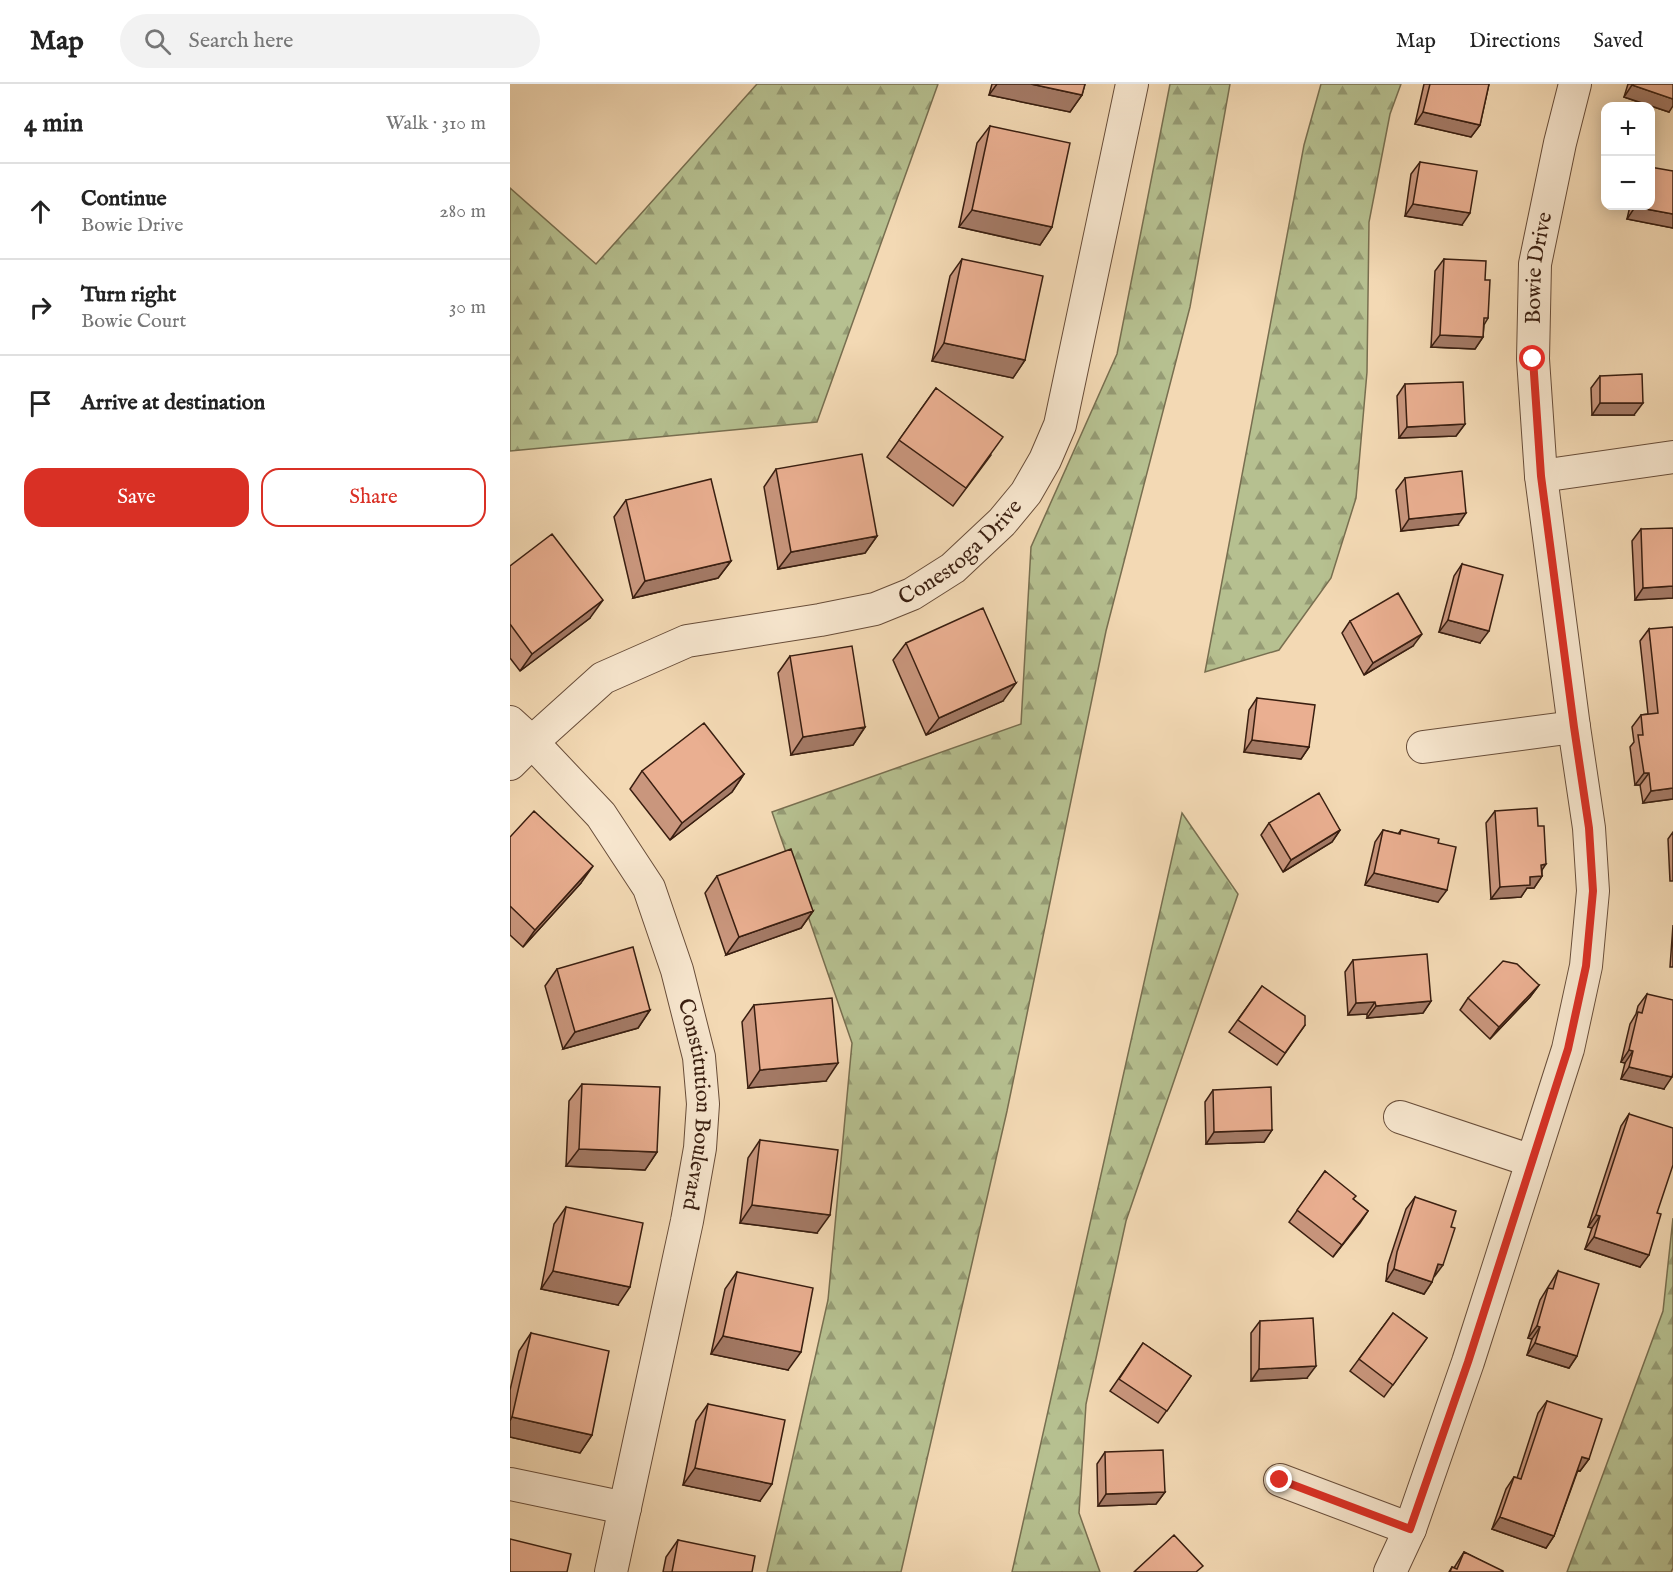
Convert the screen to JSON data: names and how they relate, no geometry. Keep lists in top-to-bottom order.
{
  "streets": {
    "street": ["Bowie Drive", "Conestoga Drive", "Constitution Boulevard"]
  },
  "crossings": [
    ["Conestoga Drive", "Constitution Boulevard"]
  ],
  "page": {
    "header": "Map",
    "search": "Search here",
    "nav": ["Map", "Directions", "Saved"],
    "heading": ["4 min", "Walk · 310 m"],
    "map_buttons": ["+", "−"],
    "list": [
      ["Continue", "Bowie Drive", "280 m"],
      ["Turn right", "Bowie Court", "30 m"],
      "Arrive at destination"
    ],
    "buttons": ["Save", "Share"]
  }
}
